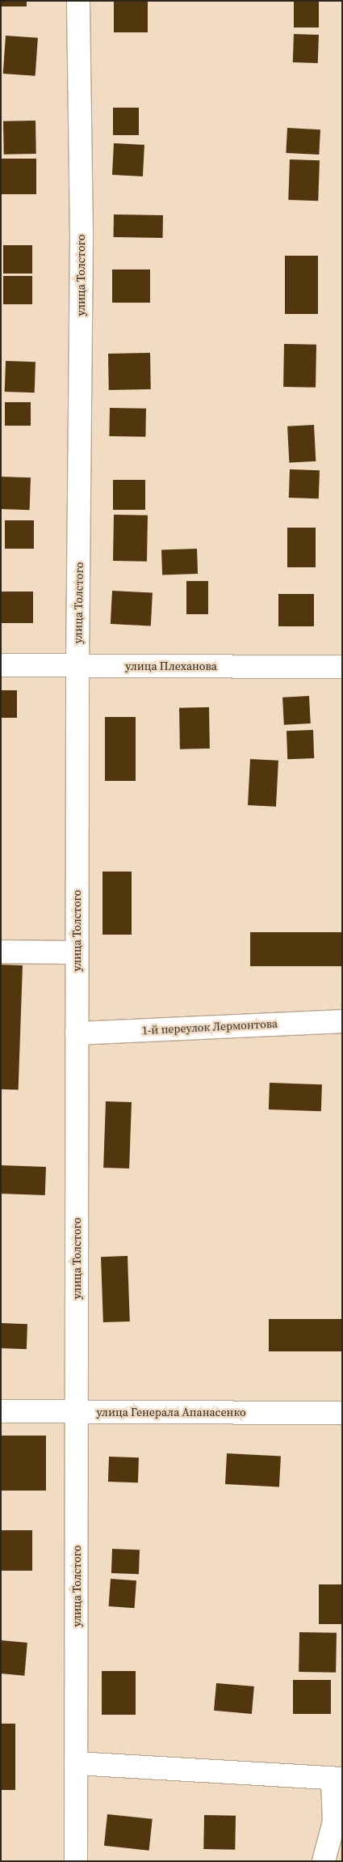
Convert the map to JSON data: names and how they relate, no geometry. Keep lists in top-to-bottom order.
{
  "streets": {
    "street": [
      "улица Толстого",
      "улица Плеханова",
      "1-й переулок Лермонтова",
      "улица Генерала Апанасенко"
    ]
  },
  "crossings": [
    ["улица Толстого", "улица Плеханова"],
    ["улица Толстого", "1-й переулок Лермонтова"],
    ["улица Толстого", "улица Генерала Апанасенко"]
  ]
}
